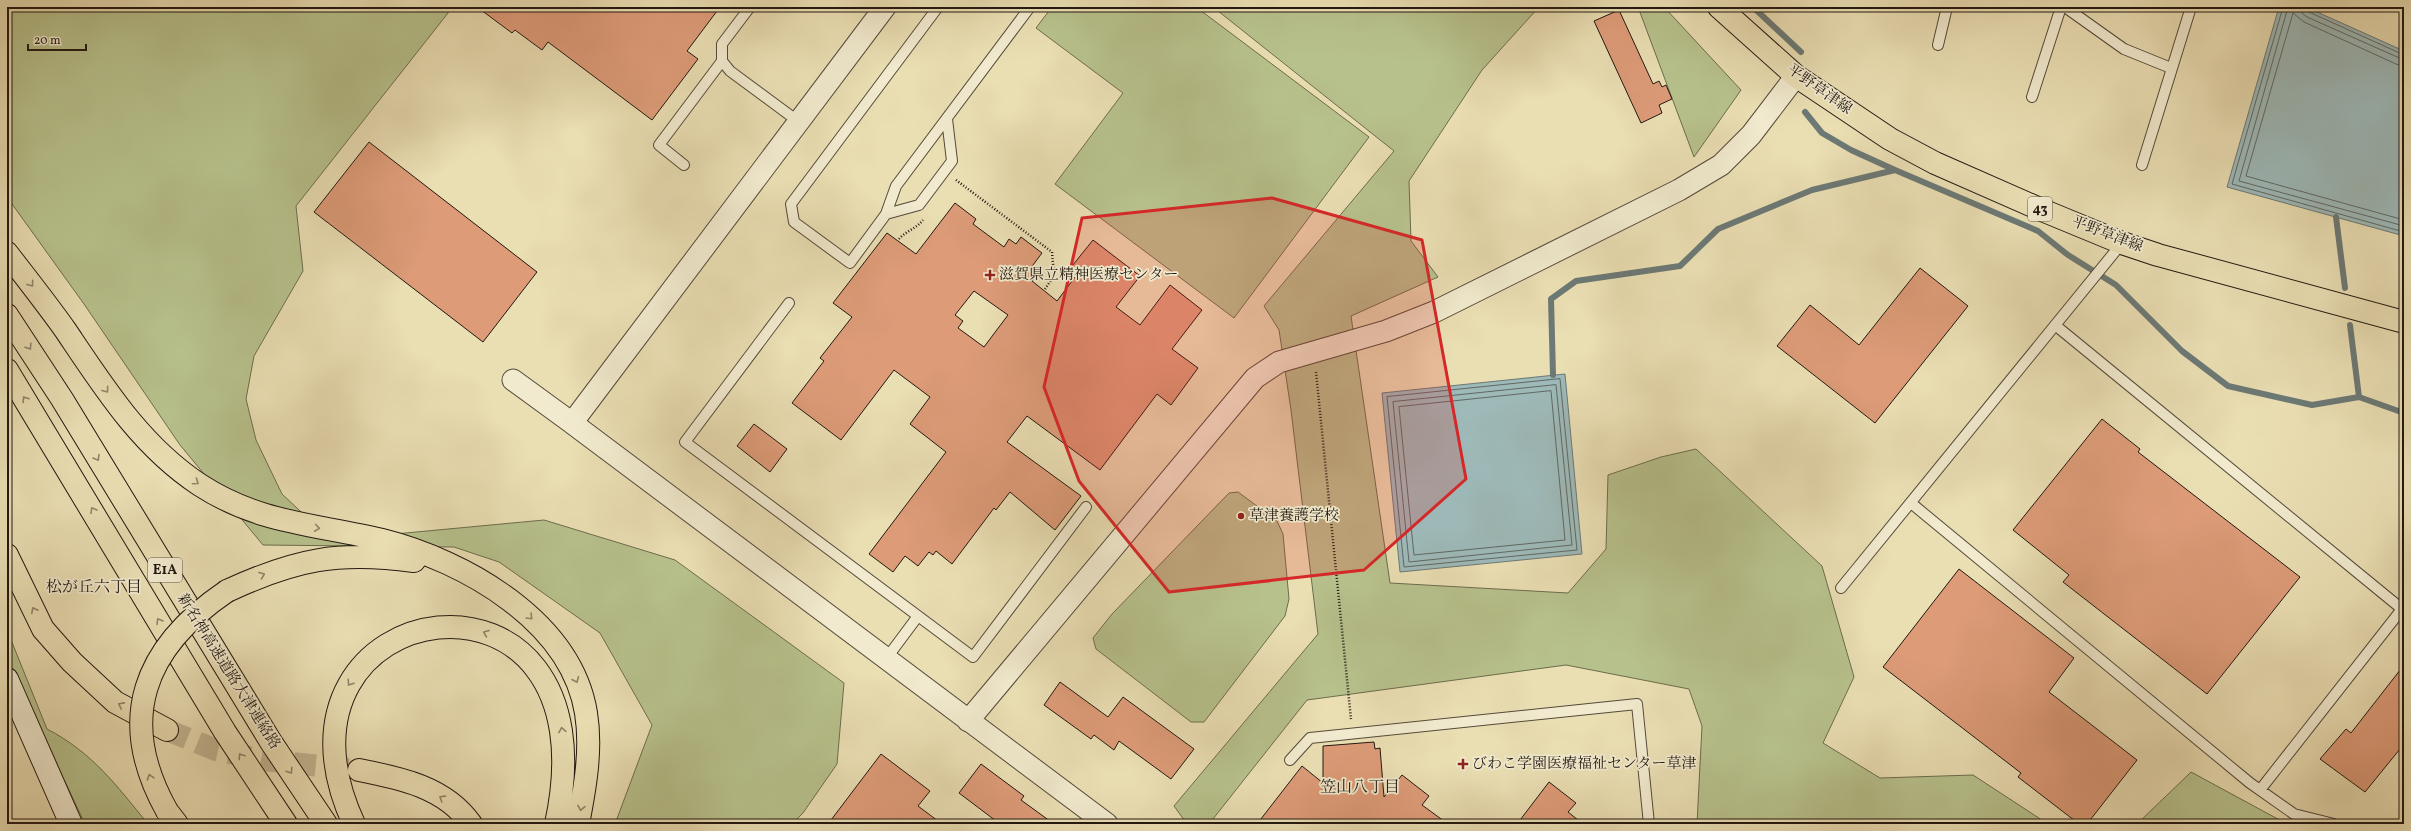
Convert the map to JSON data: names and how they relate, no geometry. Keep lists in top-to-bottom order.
{
  "streets": {
    "main road": [
      "平野草津線",
      "43",
      "E1A",
      "新名神高速道路大津連絡路"
    ]
  },
  "districts": ["松が丘六丁目", "笠山八丁目"],
  "places": {
    "health": ["滋賀県立精神医療センター", "びわこ学園医療福祉センター草津"],
    "other": ["草津養護学校"]
  },
  "scale_bar": "20 m"
}
